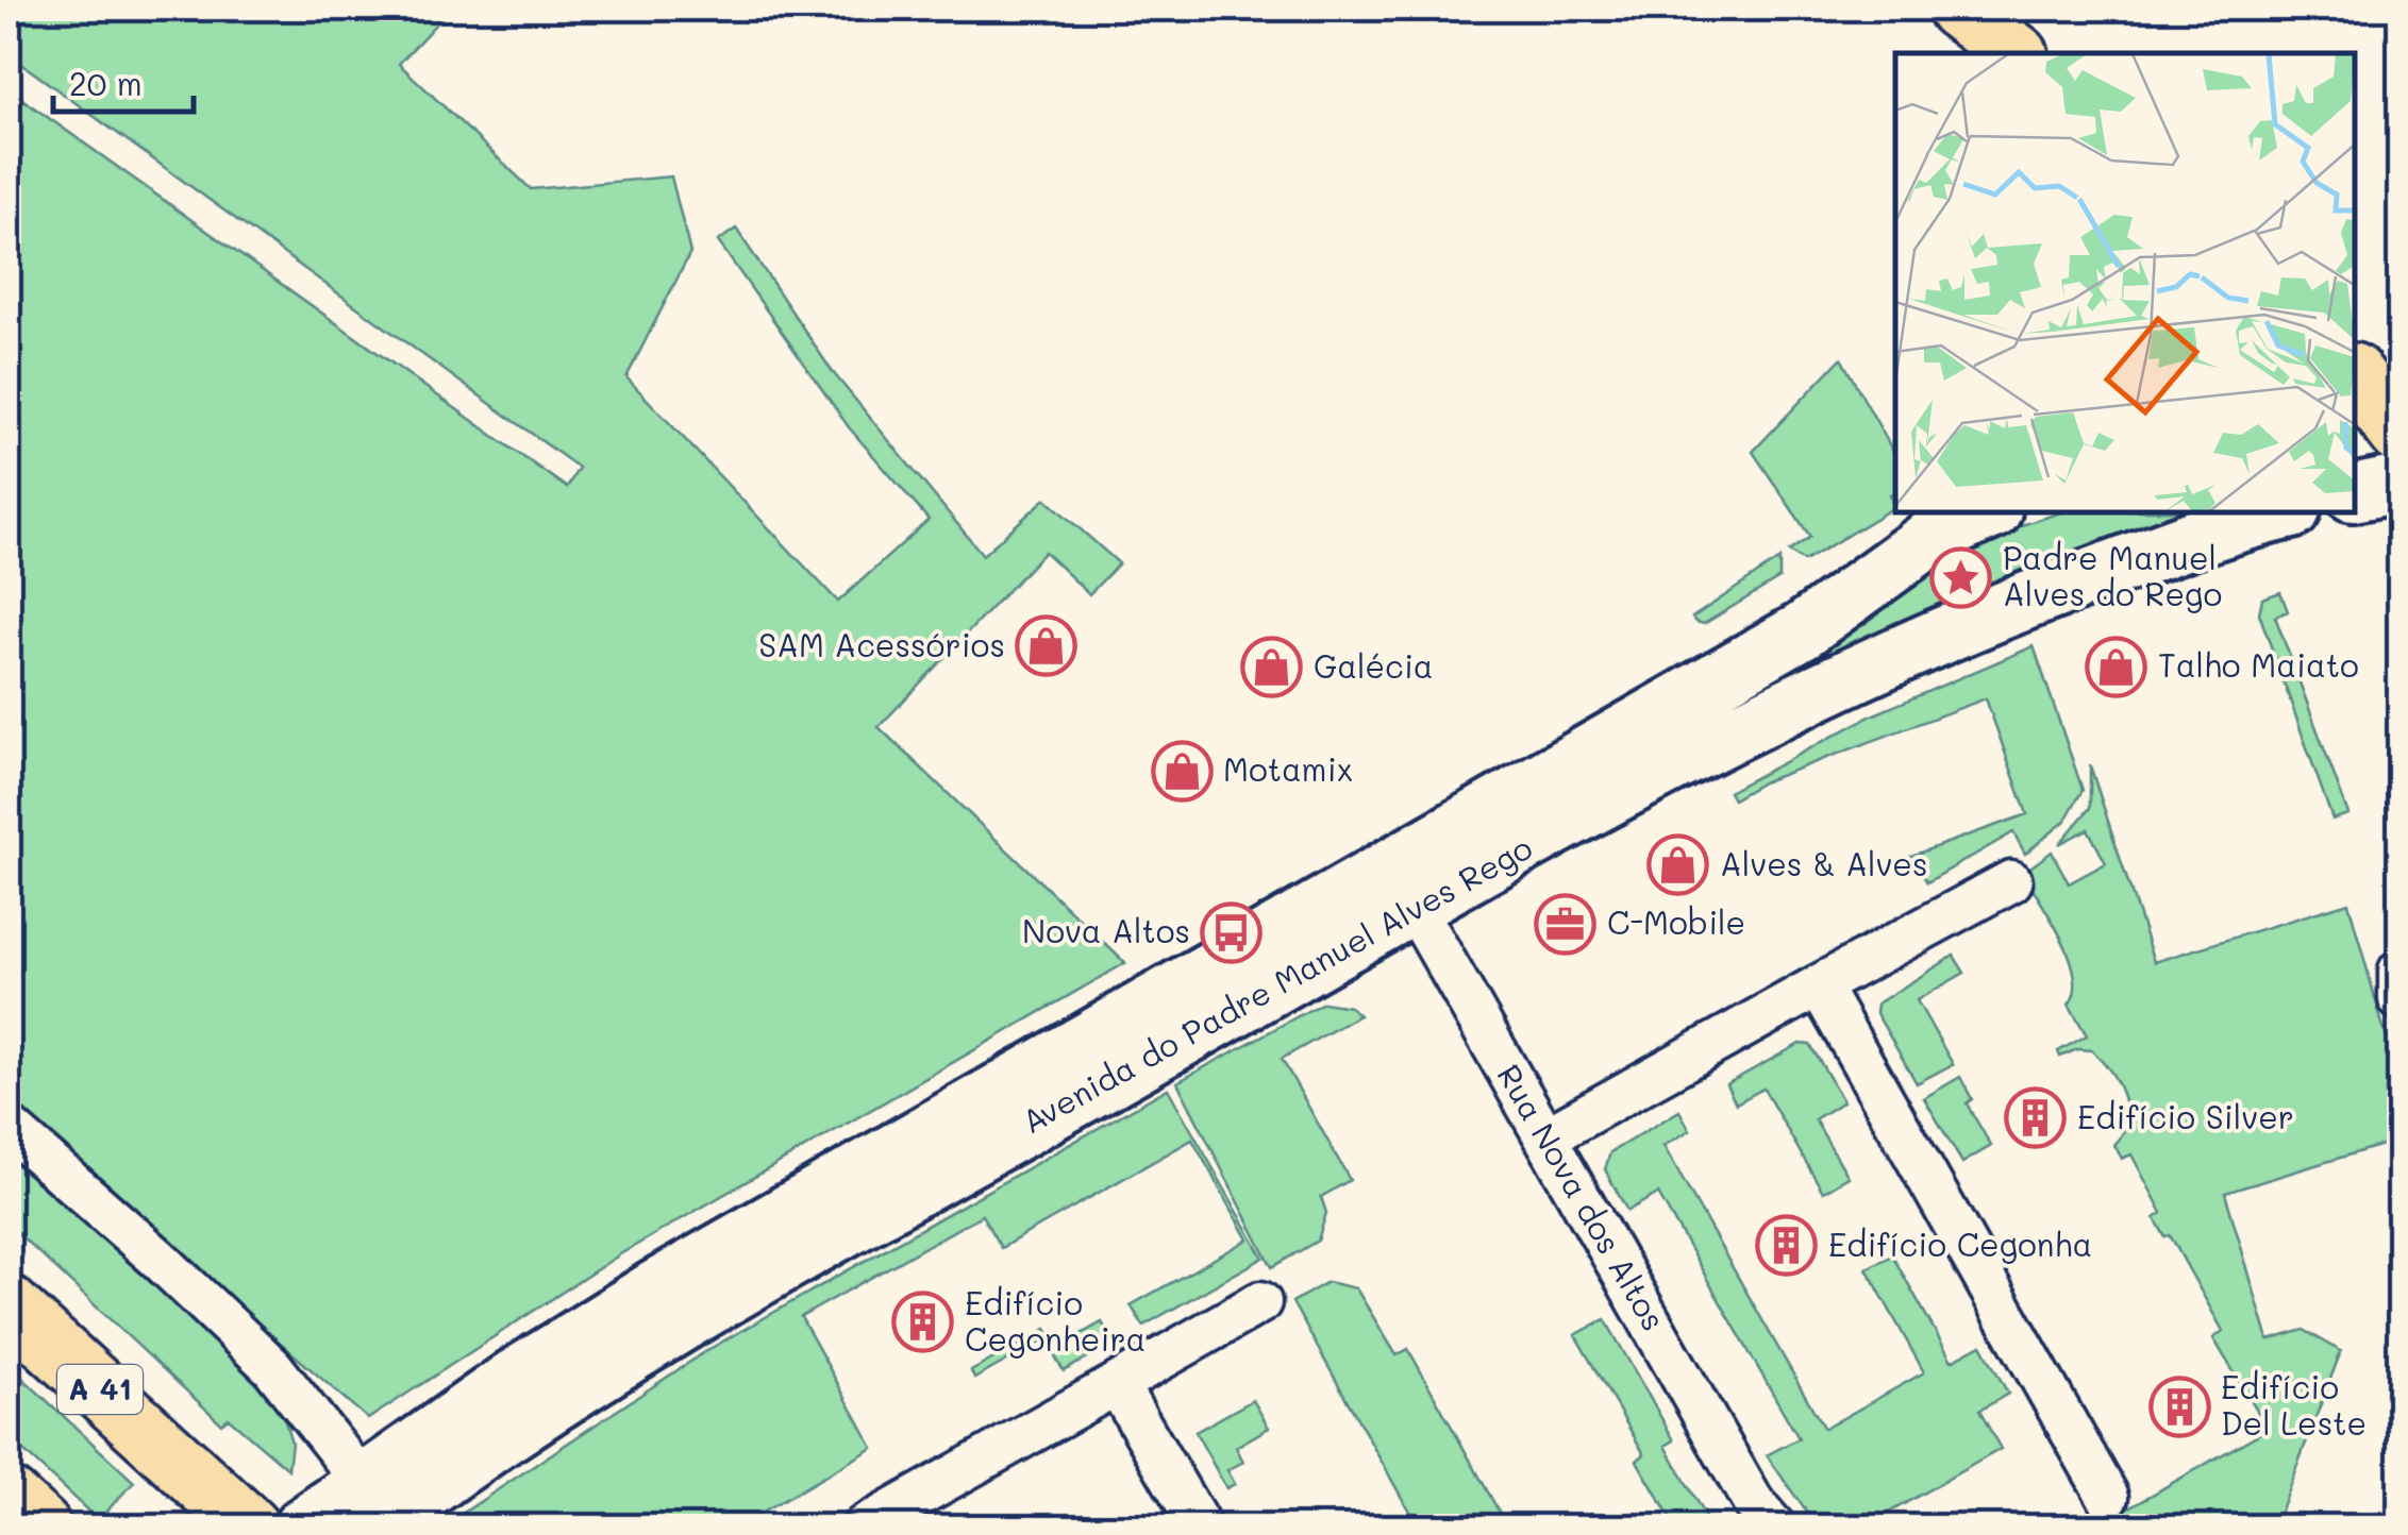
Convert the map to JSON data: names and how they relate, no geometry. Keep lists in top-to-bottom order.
{
  "streets": {
    "main road": ["Avenida do Padre Manuel Alves Rego", "A 41"],
    "street": ["Rua Nova dos Altos"]
  },
  "crossings": [
    ["Avenida do Padre Manuel Alves Rego", "Rua Nova dos Altos"]
  ],
  "places": {
    "place": ["Padre Manuel Alves do Rego"],
    "shop": [
      "SAM Acessórios",
      "Talho Maiato",
      "Galécia",
      "Motamix",
      "Alves & Alves"
    ],
    "office": ["C-Mobile"],
    "bus stop": ["Nova Altos"],
    "building": [
      "Edifício Silver",
      "Edifício Cegonha",
      "Edifício Cegonheira",
      "Edifício Del Leste"
    ]
  },
  "scale_bar": "20 m"
}
